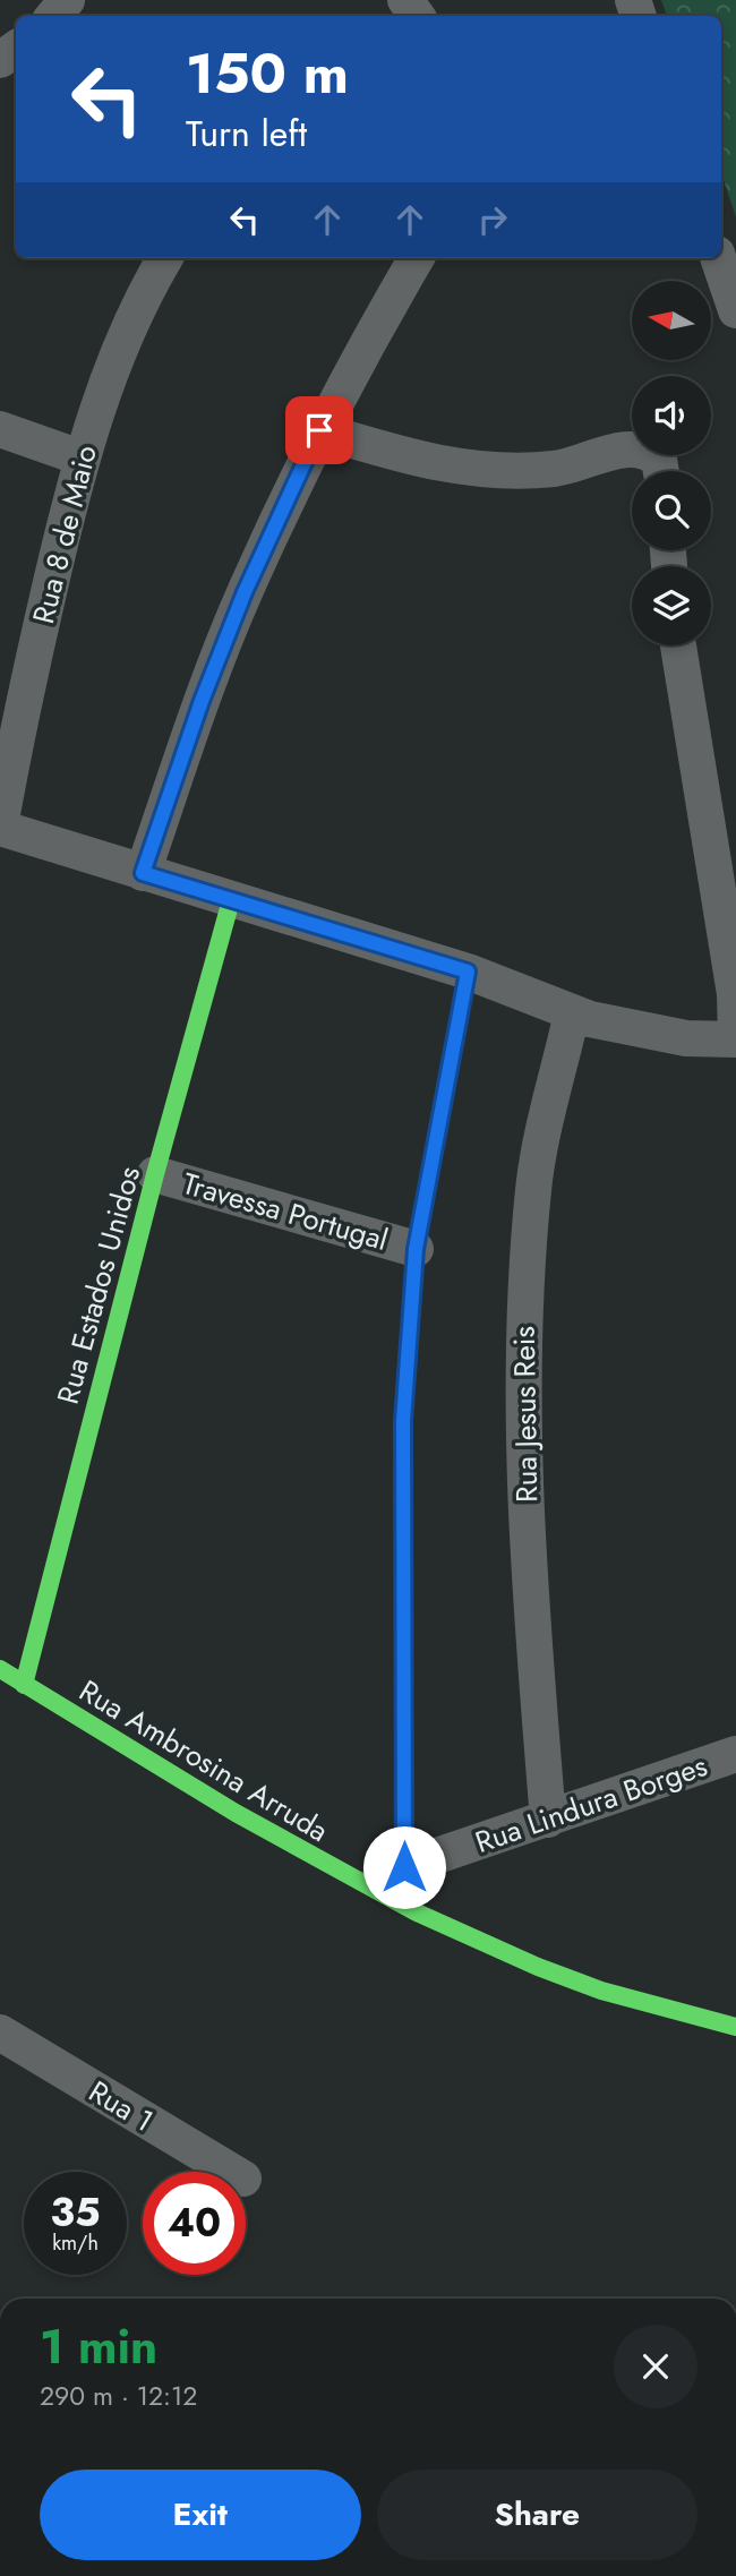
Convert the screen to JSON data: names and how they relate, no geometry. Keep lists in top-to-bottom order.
{
  "streets": {
    "street": [
      "Rua 8 de Maio",
      "Travessa Portugal",
      "Rua Estados Unidos",
      "Rua Jesus Reis",
      "Rua Ambrosina Arruda",
      "Rua Lindura Borges",
      "Rua 1"
    ]
  },
  "crossings": [
    ["Travessa Portugal", "Rua Estados Unidos"],
    ["Rua Estados Unidos", "Rua Ambrosina Arruda"],
    ["Rua Jesus Reis", "Rua Lindura Borges"],
    ["Rua Ambrosina Arruda", "Rua Lindura Borges"]
  ],
  "north": "left",
  "page": {
    "turn": ["150 m", "Turn left"],
    "speed": "35 km/h",
    "limit": "40",
    "heading": ["1 min", "290 m · 12:12"],
    "buttons": ["Exit", "Share"]
  }
}
